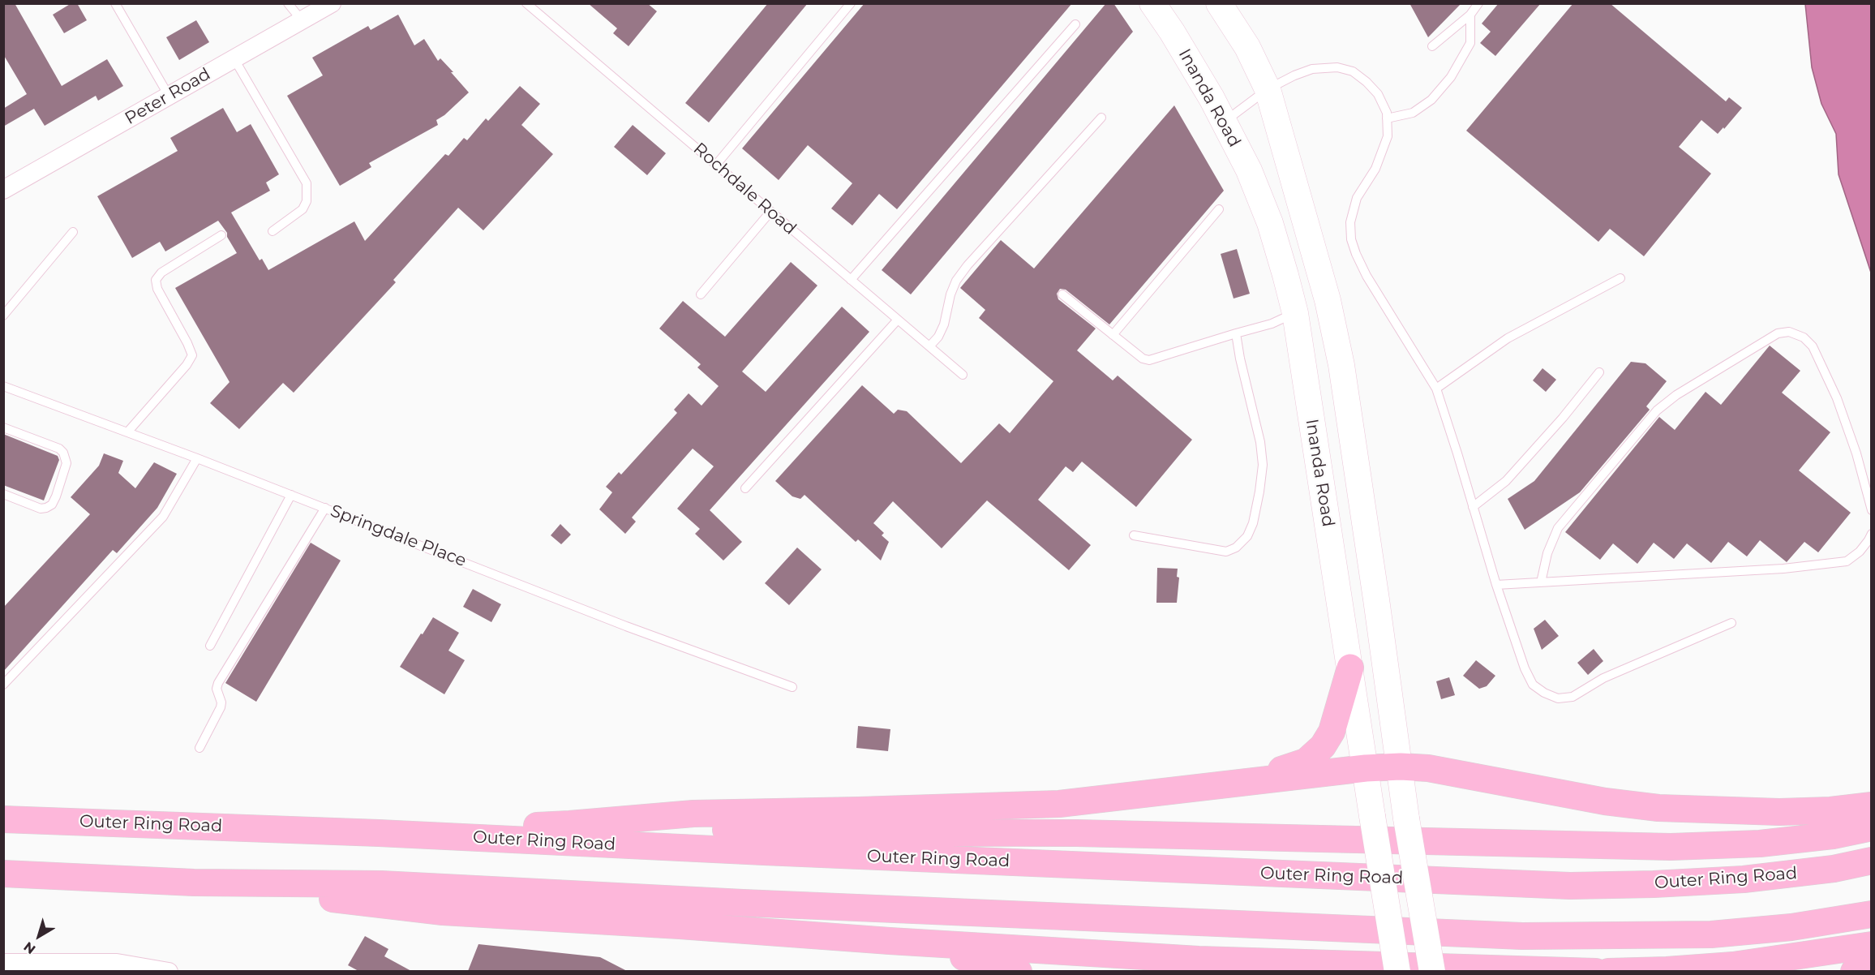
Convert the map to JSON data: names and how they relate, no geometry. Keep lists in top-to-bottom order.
{
  "streets": {
    "highway": ["Outer Ring Road"],
    "main road": ["Inanda Road"],
    "street": ["Peter Road"],
    "lane": ["Rochdale Road", "Springdale Place"]
  },
  "north": "bottom left"
}
